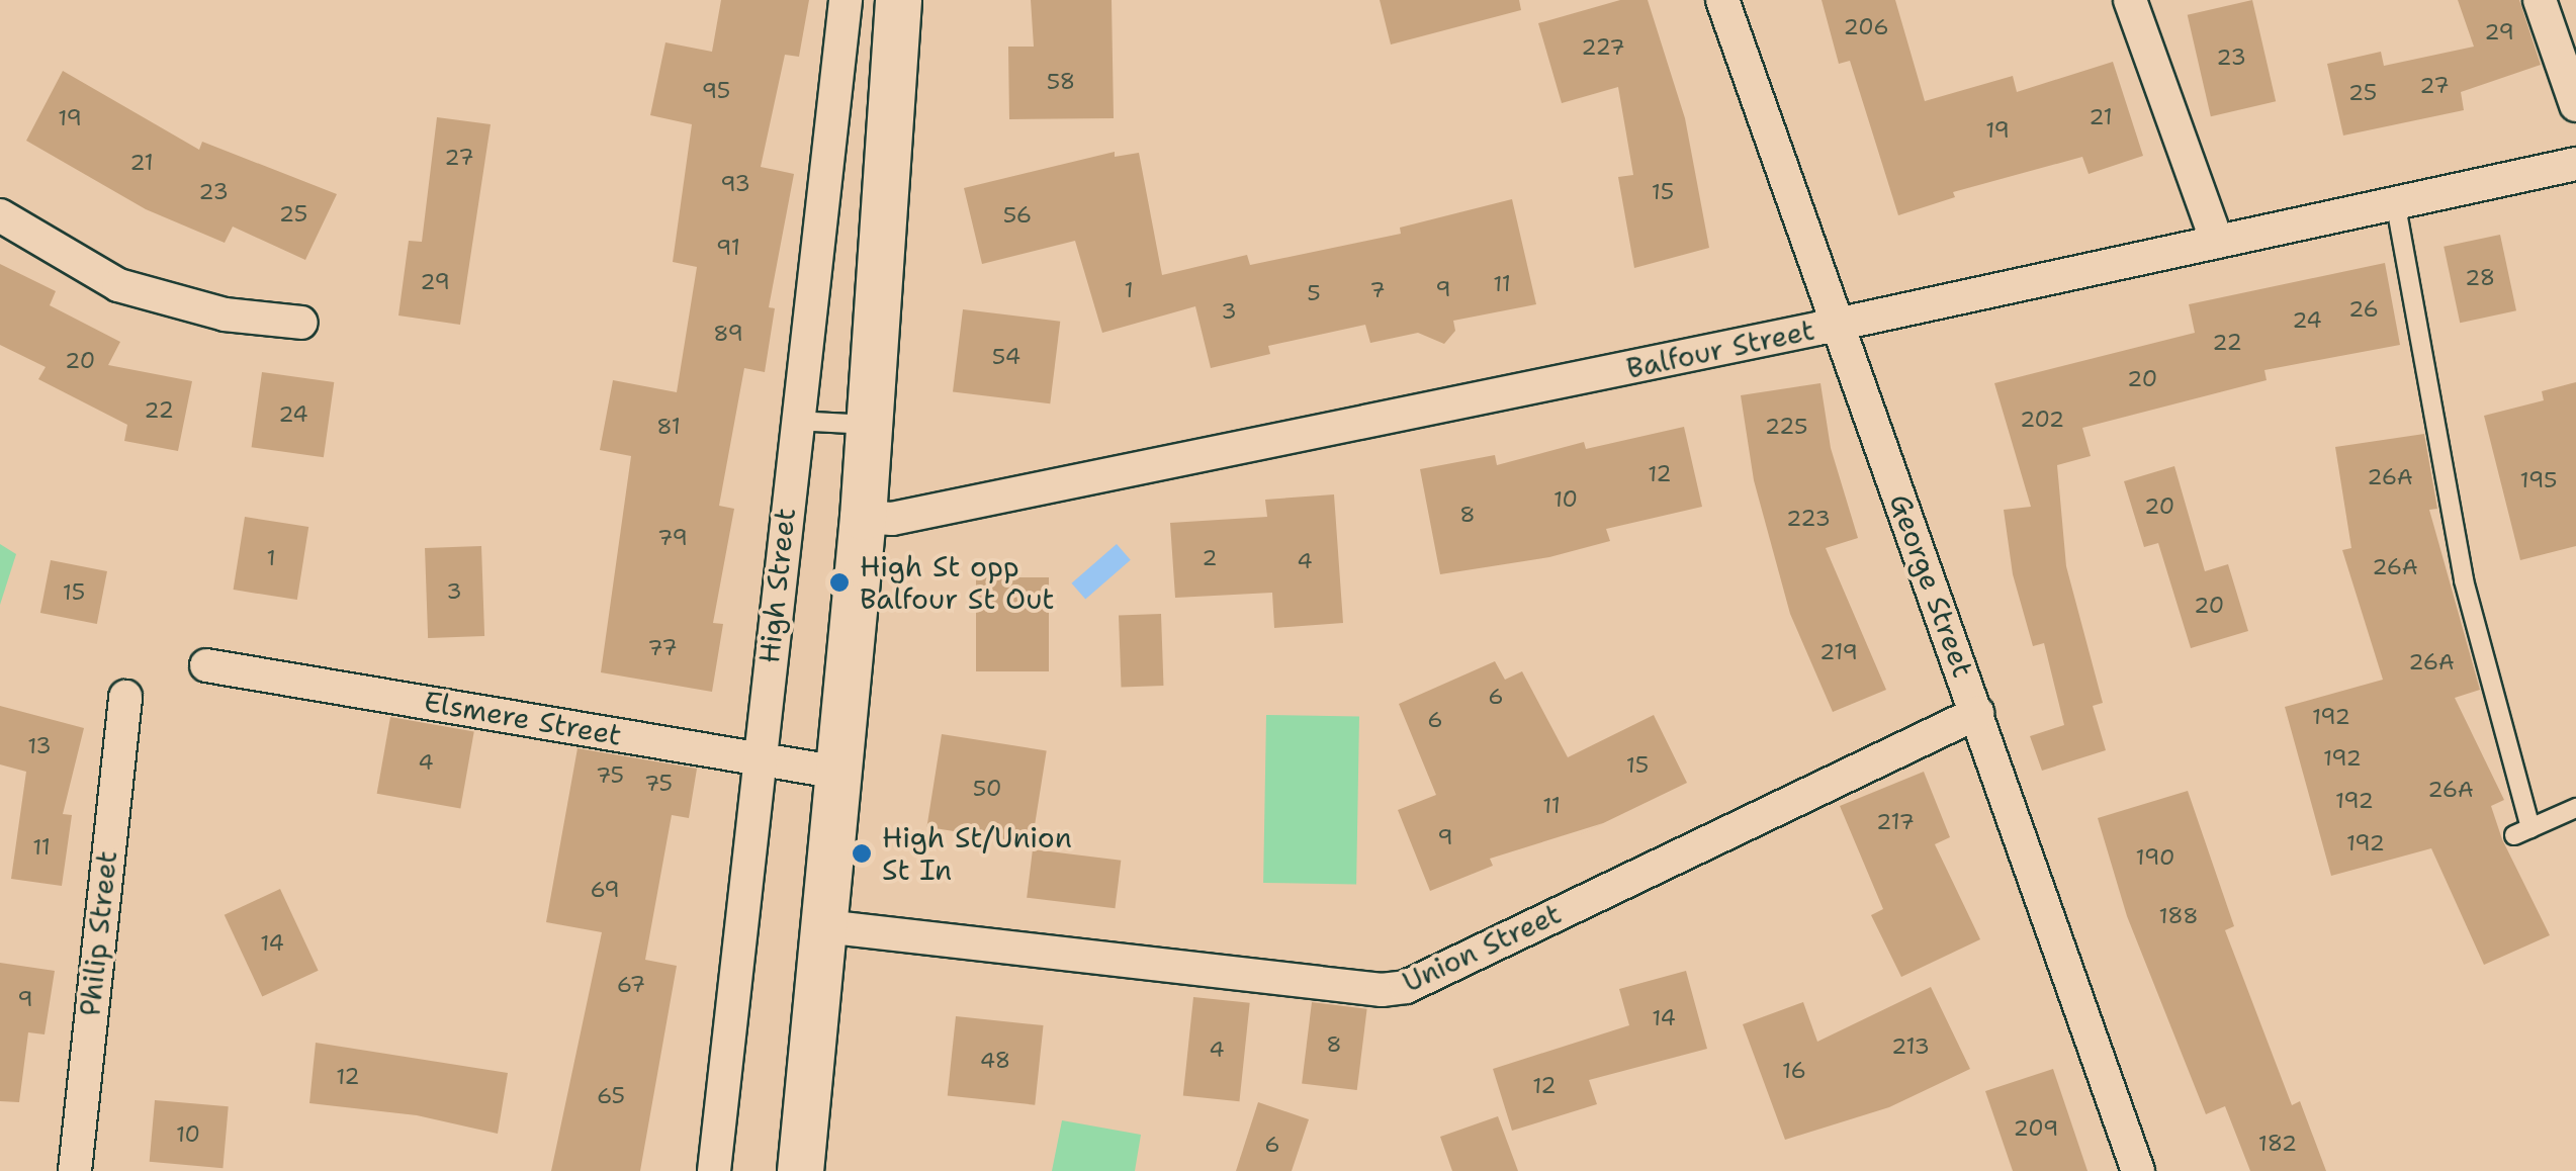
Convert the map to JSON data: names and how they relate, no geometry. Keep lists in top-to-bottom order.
{
  "streets": {
    "street": [
      "Balfour Street",
      "High Street",
      "George Street",
      "Elsmere Street",
      "Philip Street",
      "Union Street"
    ]
  },
  "crossings": [
    ["Balfour Street", "George Street"],
    ["High Street", "Elsmere Street"],
    ["George Street", "Union Street"]
  ],
  "places": ["High St opp Balfour St Out", "High St/Union St In"],
  "house_numbers": [
    "206",
    "29",
    "227",
    "23",
    "58",
    "27",
    "95",
    "25",
    "21",
    "19",
    "19",
    "27",
    "21",
    "93",
    "23",
    "15",
    "25",
    "56",
    "91",
    "28",
    "29",
    "11",
    "9",
    "1",
    "7",
    "5",
    "26",
    "3",
    "24",
    "89",
    "22",
    "54",
    "20",
    "20",
    "22",
    "24",
    "202",
    "81",
    "225",
    "12",
    "26A",
    "195",
    "10",
    "20",
    "8",
    "223",
    "79",
    "1",
    "2",
    "4",
    "26A",
    "3",
    "15",
    "20",
    "77",
    "219",
    "26A",
    "6",
    "192",
    "6",
    "13",
    "192",
    "4",
    "15",
    "75",
    "75",
    "50",
    "26A",
    "192",
    "11",
    "217",
    "9",
    "192",
    "11",
    "190",
    "69",
    "188",
    "14",
    "67",
    "9",
    "14",
    "8",
    "213",
    "4",
    "48",
    "16",
    "12",
    "12",
    "65",
    "209",
    "10",
    "182",
    "6"
  ]
}
